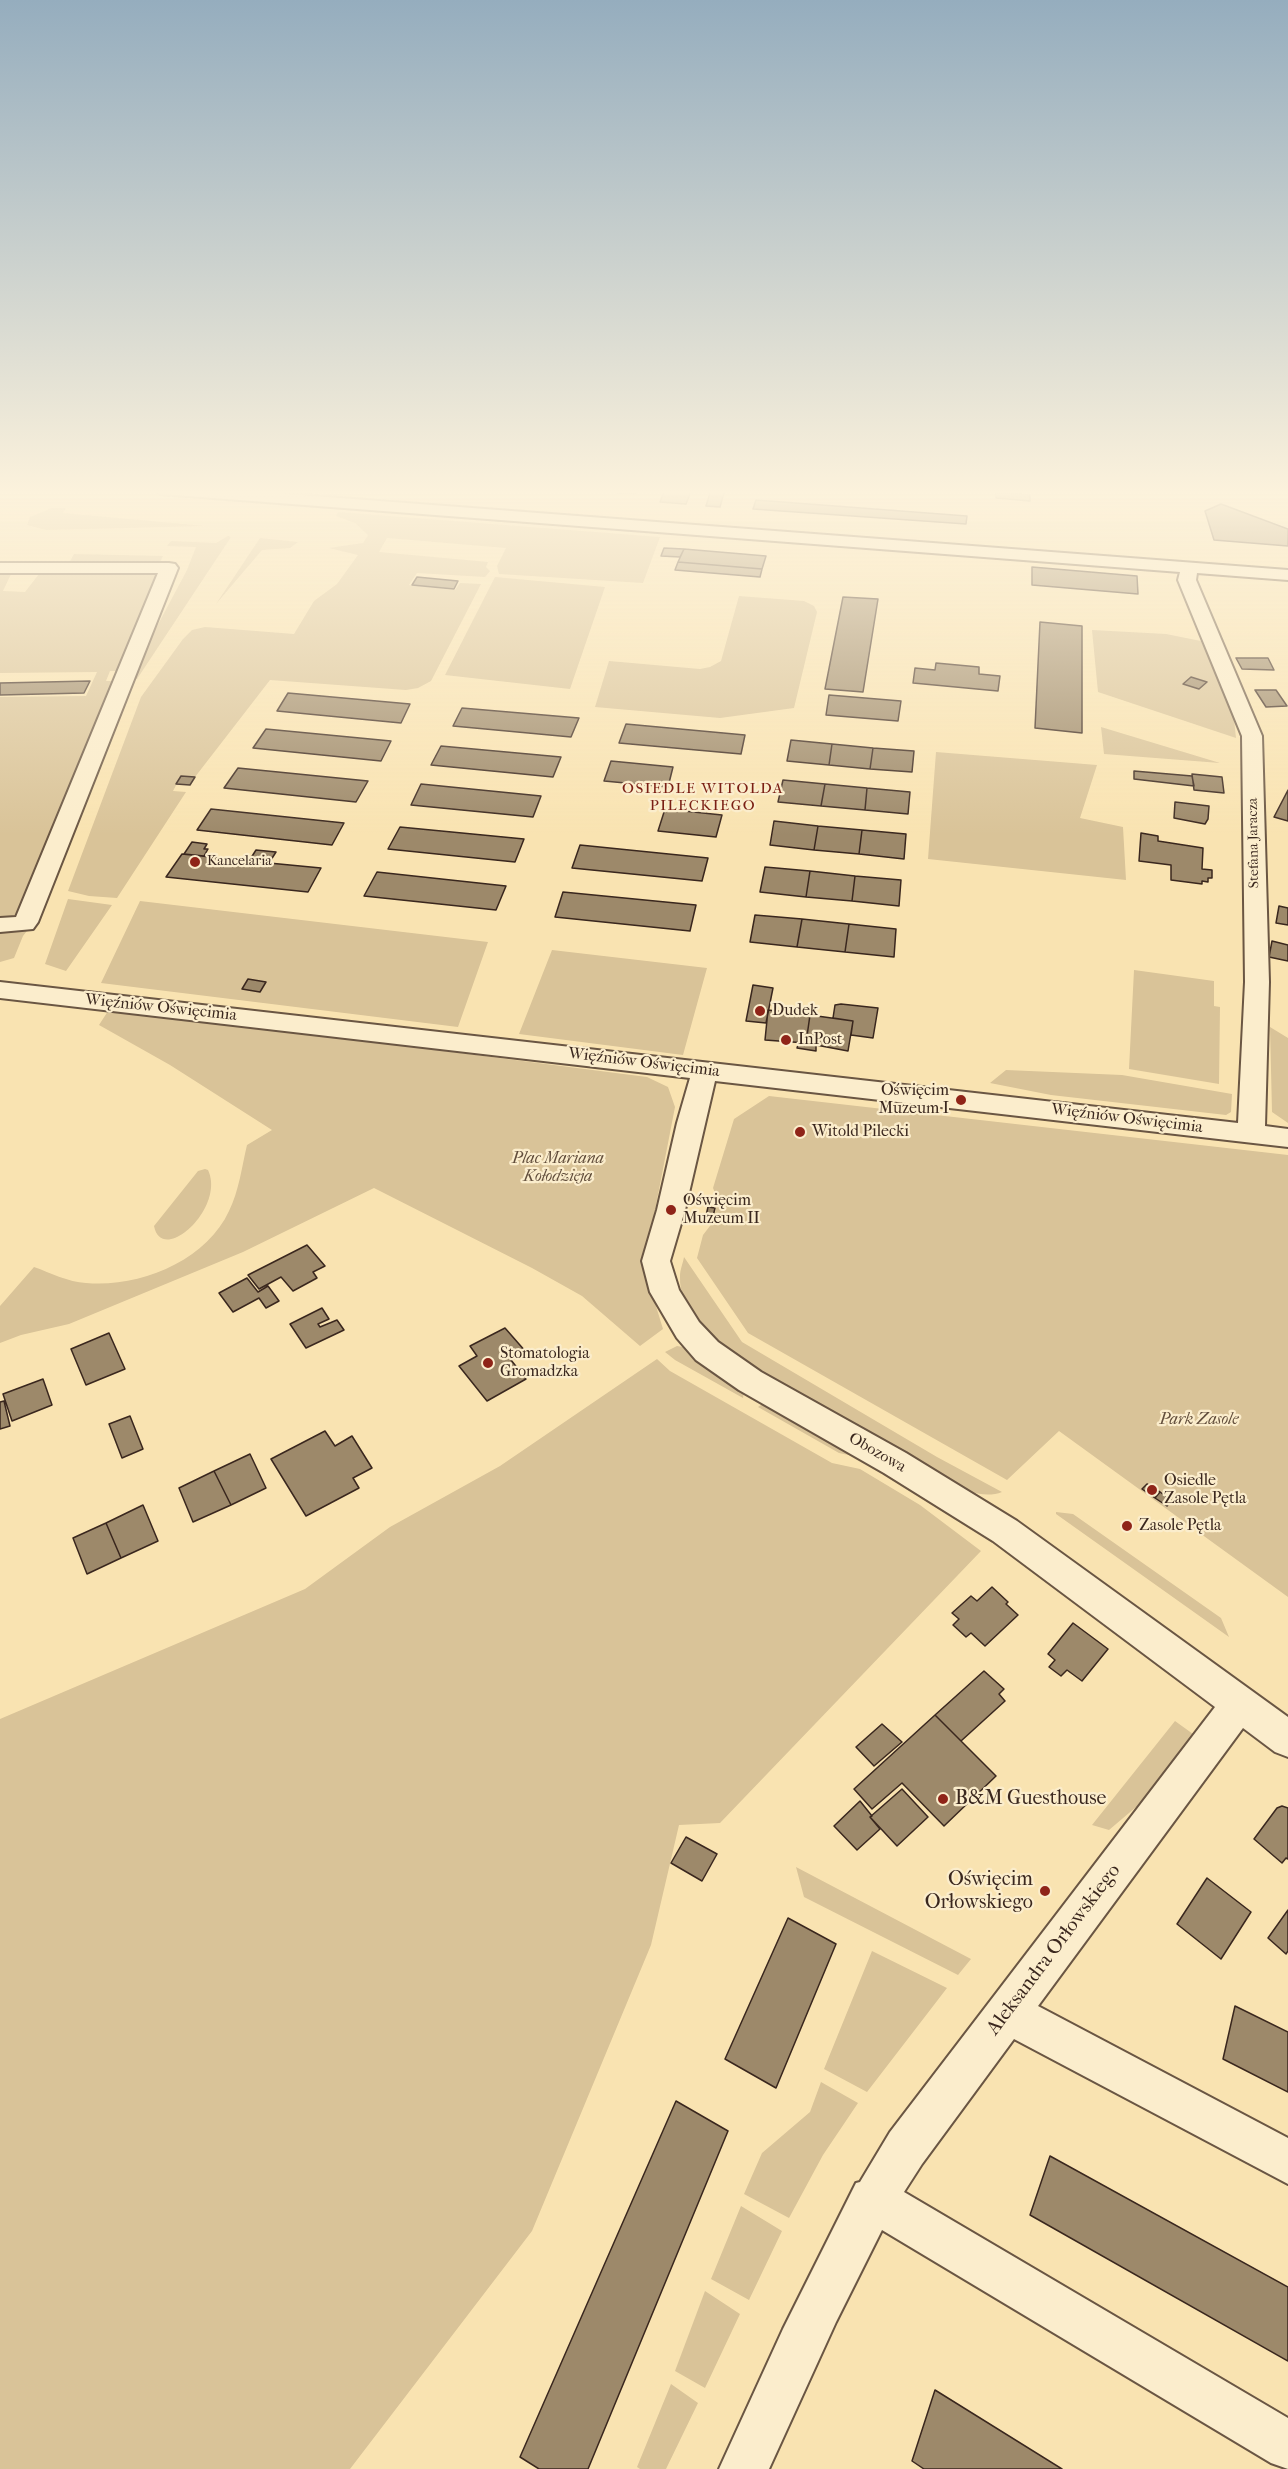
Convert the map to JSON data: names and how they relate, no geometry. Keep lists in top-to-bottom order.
{
  "streets": {
    "street": [
      "Stefana Jaracza",
      "Więźniów Oświęcimia",
      "Obozowa",
      "Aleksandra Orłowskiego"
    ]
  },
  "crossings": [
    ["Stefana Jaracza", "Więźniów Oświęcimia"],
    ["Więźniów Oświęcimia", "Obozowa"],
    ["Obozowa", "Aleksandra Orłowskiego"]
  ],
  "districts": ["OSIEDLE WITOLDA PILECKIEGO"],
  "parks": ["Plac Mariana Kołodzieja", "Park Zasole"],
  "places": [
    "Kancelaria",
    "Dudek",
    "InPost",
    "Oświęcim Muzeum I",
    "Witold Pilecki",
    "Oświęcim Muzeum II",
    "Stomatologia Gromadzka",
    "Osiedle Zasole Pętla",
    "Zasole Pętla",
    "B&M Guesthouse",
    "Oświęcim Orłowskiego"
  ]
}
